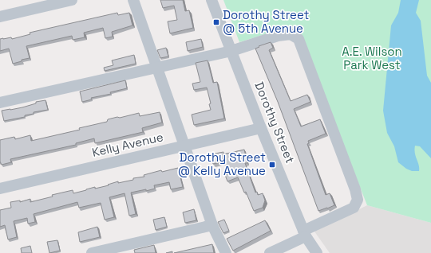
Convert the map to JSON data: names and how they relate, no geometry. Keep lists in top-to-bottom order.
{
  "streets": {
    "street": ["Dorothy Street", "Kelly Avenue"]
  },
  "crossings": [
    ["Dorothy Street", "Kelly Avenue"]
  ],
  "parks": ["A.E. Wilson Park West"],
  "places": {
    "transit": ["Dorothy Street @ 5th Avenue", "Dorothy Street @ Kelly Avenue"]
  }
}
